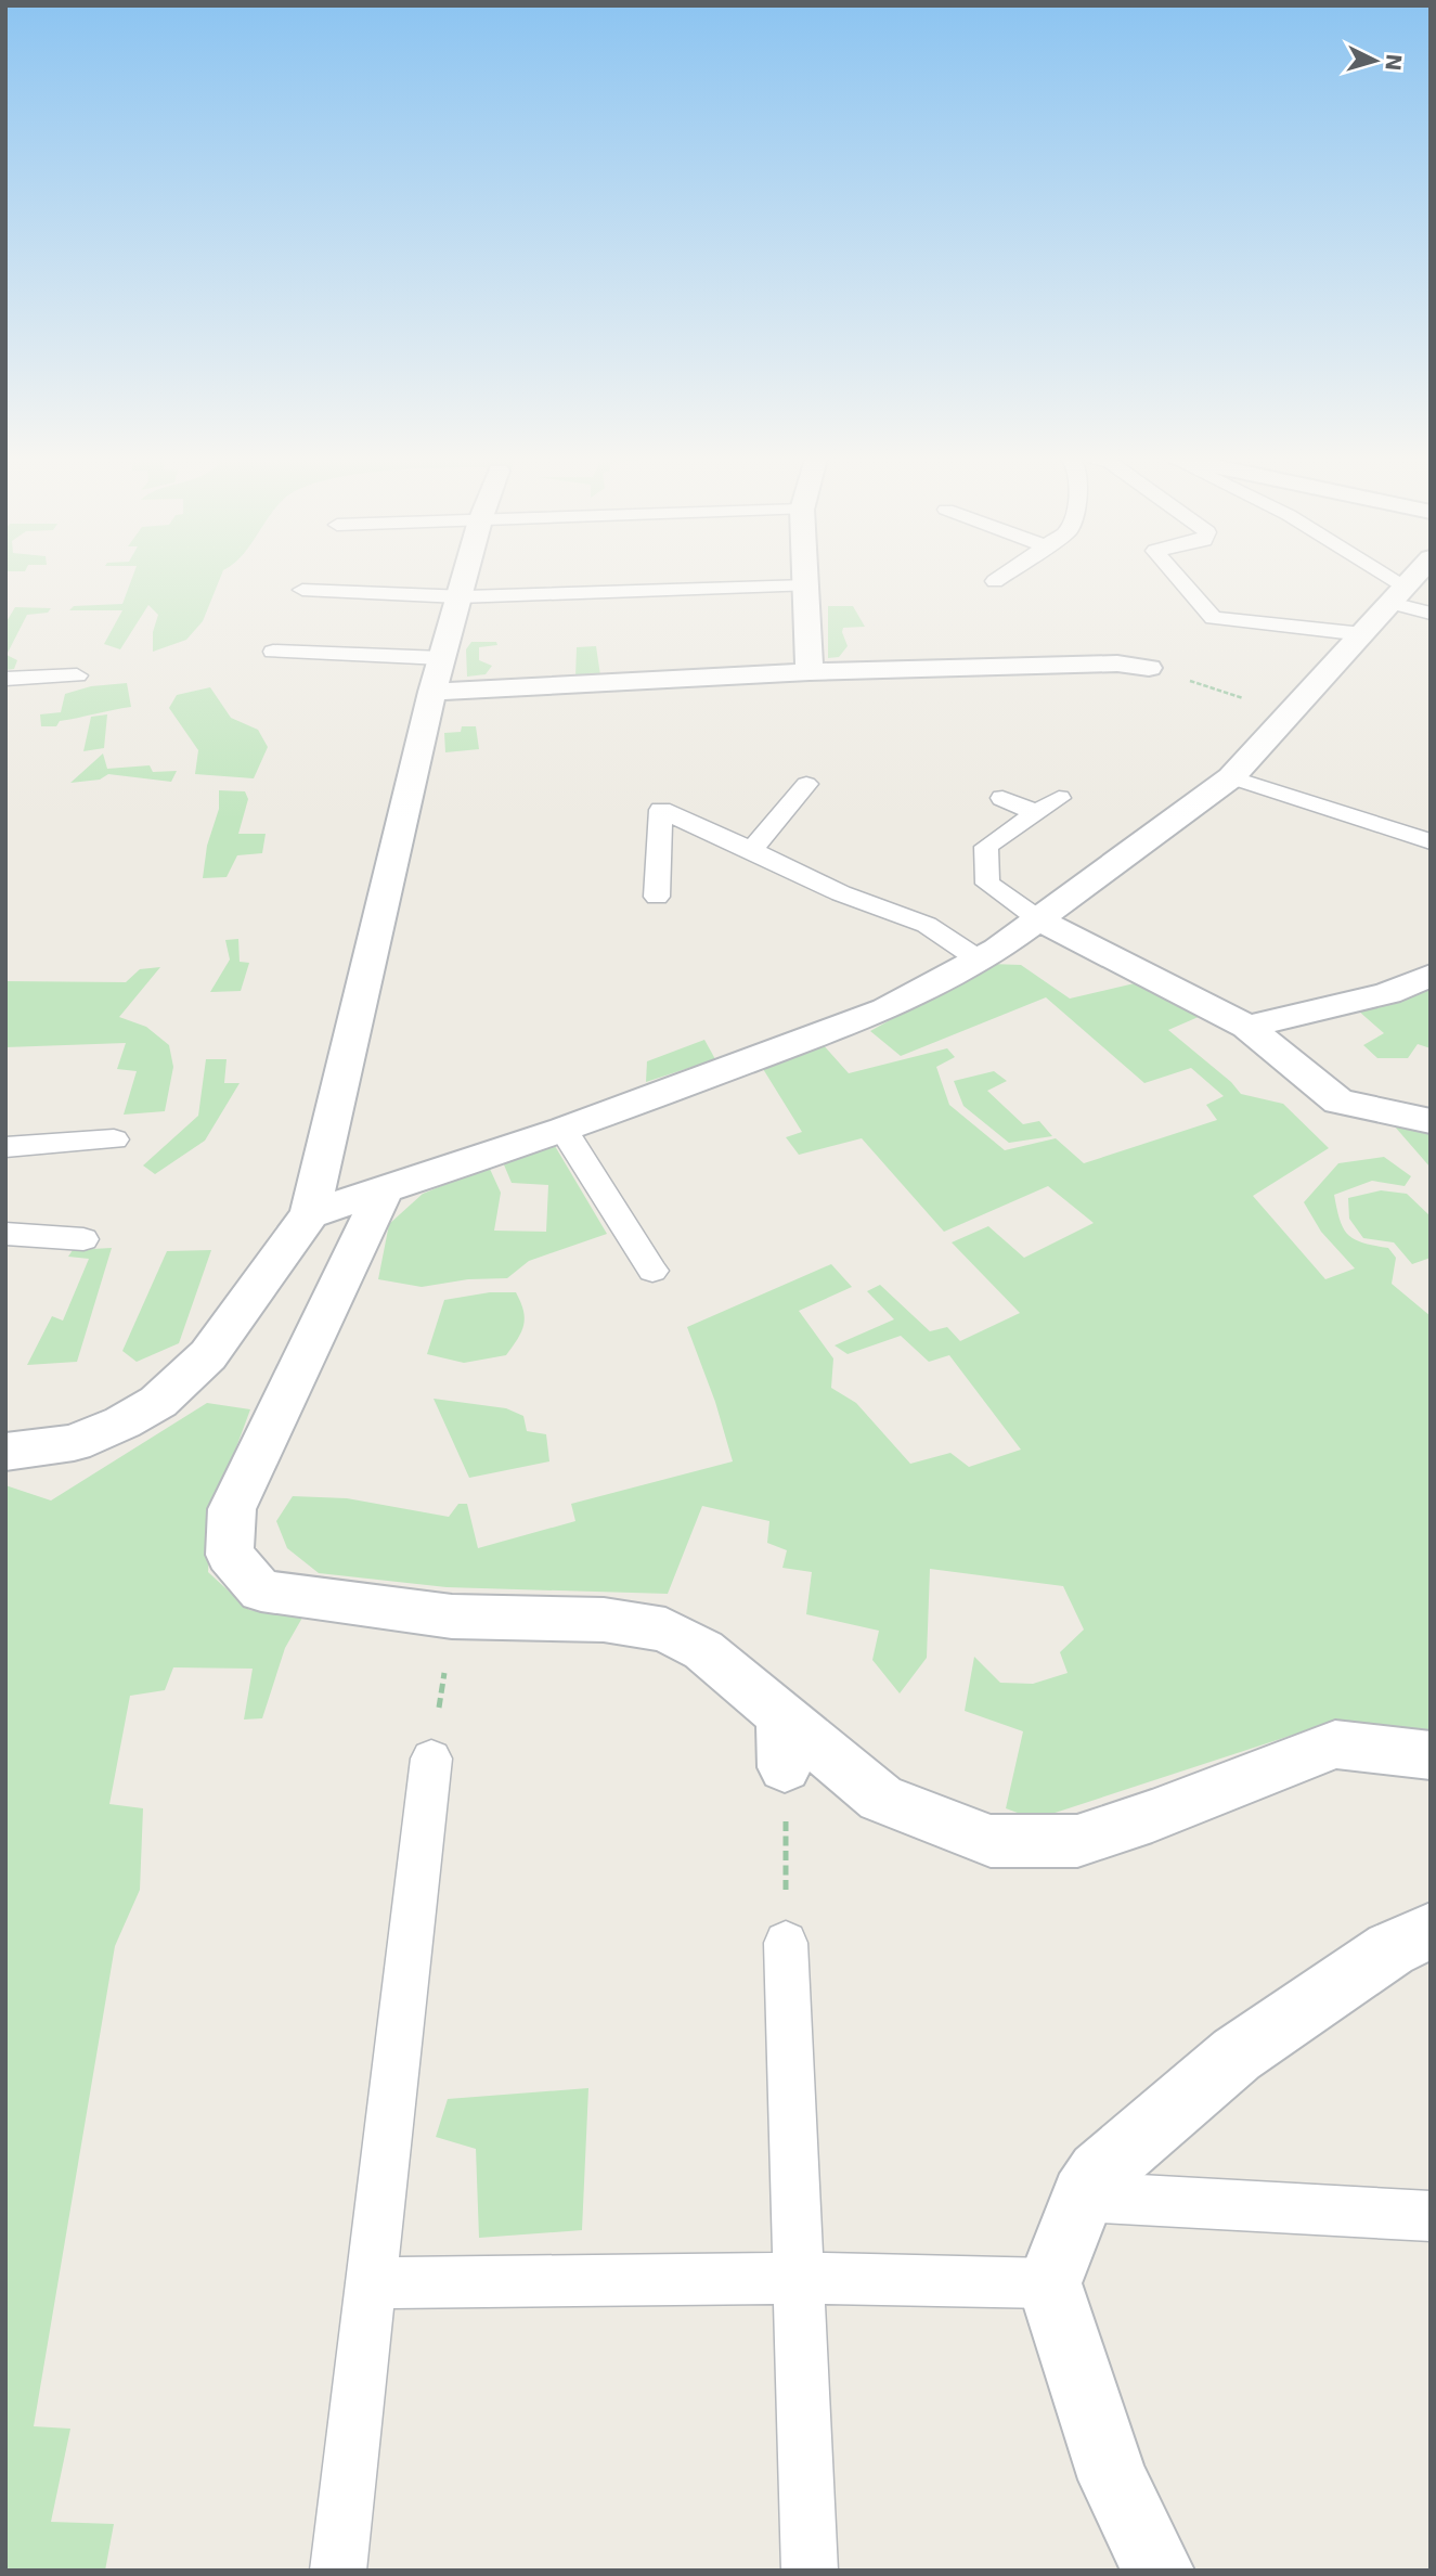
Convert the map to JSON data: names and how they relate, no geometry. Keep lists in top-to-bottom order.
{
  "north": "right"
}
